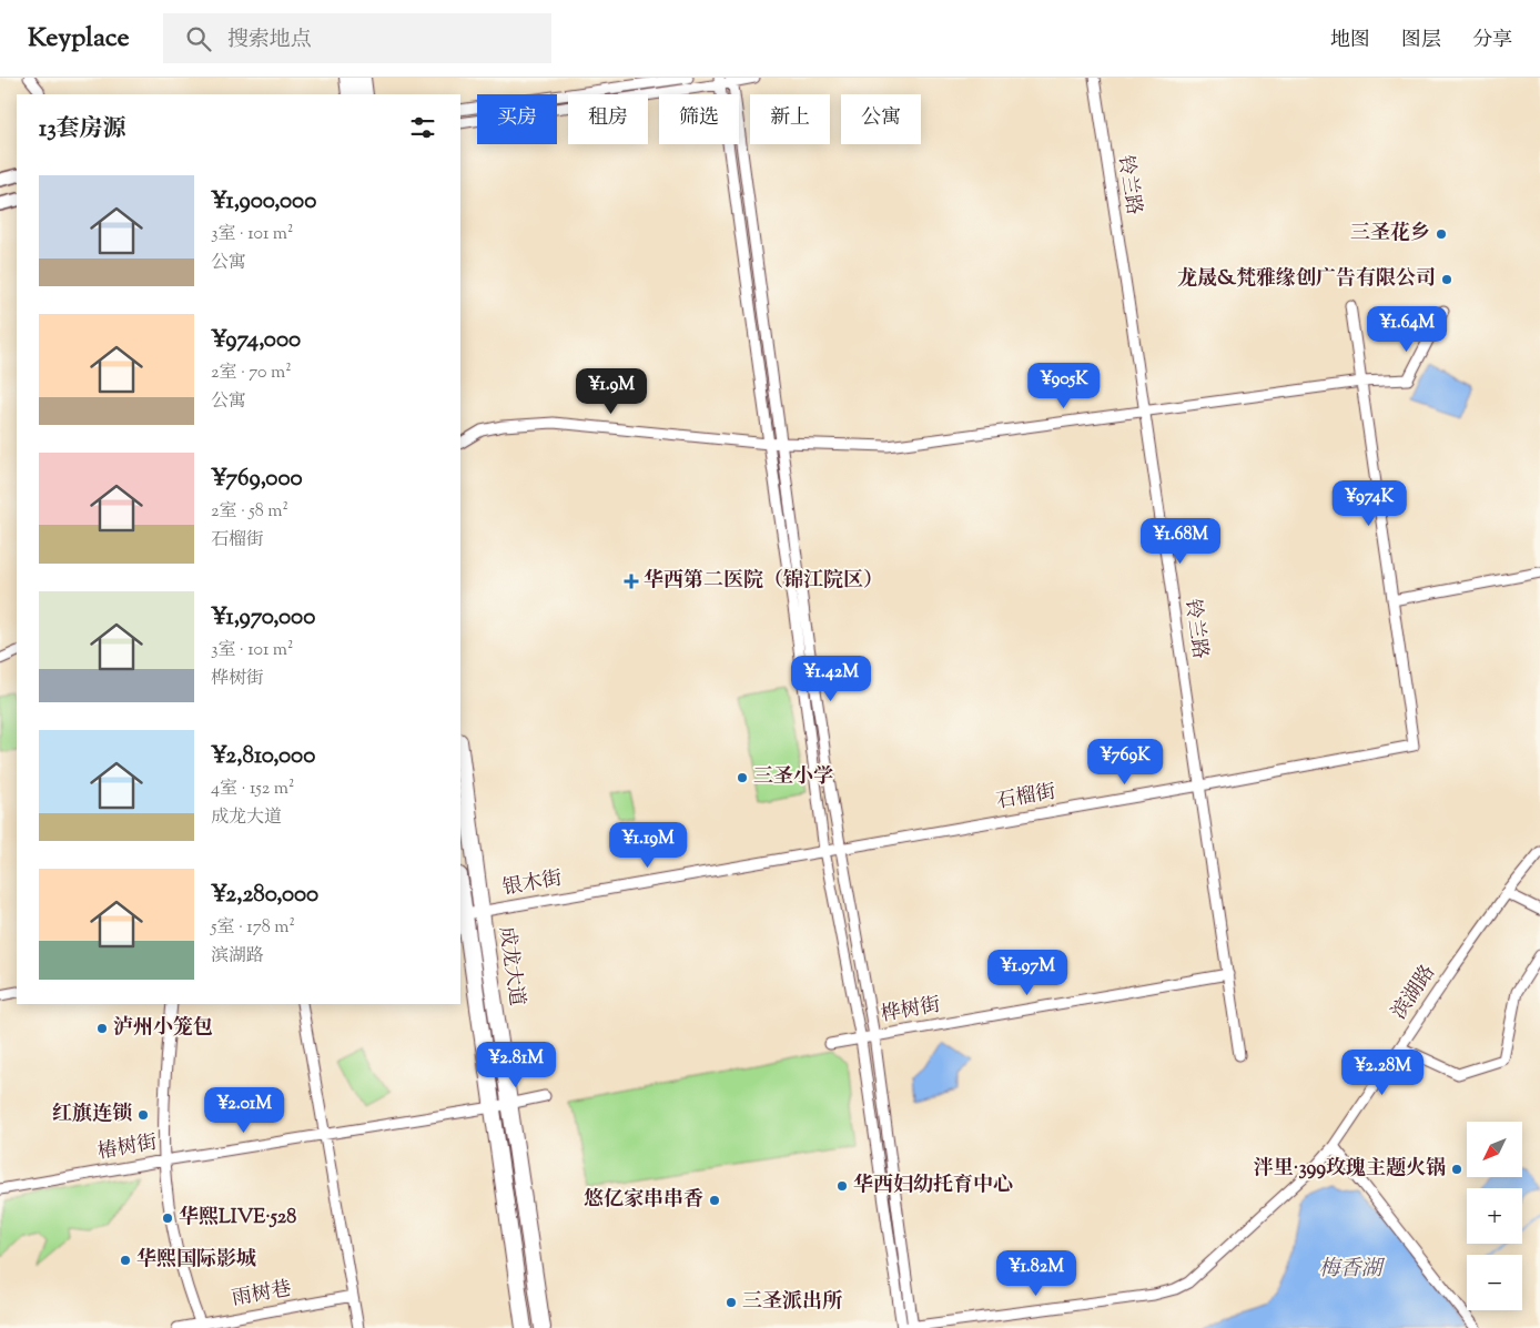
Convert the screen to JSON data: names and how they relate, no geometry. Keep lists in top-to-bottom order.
{
  "streets": {
    "highway": ["成龙大道"],
    "street": [
      "铃兰路",
      "石榴街",
      "银木街",
      "滨湖路",
      "桦树街",
      "椿树街",
      "雨树巷"
    ]
  },
  "crossings": [
    ["铃兰路", "石榴街"],
    ["铃兰路", "桦树街"],
    ["石榴街", "银木街"],
    ["银木街", "成龙大道"],
    ["成龙大道", "椿树街"]
  ],
  "water": ["梅香湖"],
  "places": {
    "other": [
      "三圣花乡",
      "龙晟&梵雅缘创广告有限公司",
      "三圣小学",
      "泸州小笼包",
      "红旗连锁",
      "泮里·399玫瑰主题火锅",
      "华西妇幼托育中心",
      "悠亿家串串香",
      "华熙LIVE·528",
      "华熙国际影城",
      "三圣派出所"
    ],
    "health": ["华西第二医院（锦江院区）"]
  },
  "north": "bottom left",
  "page": {
    "header": "Keyplace",
    "search": "搜索地点",
    "nav": ["地图", "图层", "分享"],
    "chip": [
      "买房",
      "租房",
      "筛选",
      "新上",
      "公寓"
    ],
    "heading": "13套房源",
    "list": [
      {
        "name": "¥1,900,000",
        "note": "3室 · 101 m² · 公寓"
      },
      {
        "name": "¥974,000",
        "note": "2室 · 70 m² · 公寓"
      },
      {
        "name": "¥769,000",
        "note": "2室 · 58 m² · 石榴街"
      },
      {
        "name": "¥1,970,000",
        "note": "3室 · 101 m² · 桦树街"
      },
      {
        "name": "¥2,810,000",
        "note": "4室 · 152 m² · 成龙大道"
      },
      {
        "name": "¥2,280,000",
        "note": "5室 · 178 m² · 滨湖路"
      }
    ],
    "price": [
      "¥1.64M",
      "¥905K",
      "¥1.9M",
      "¥974K",
      "¥1.68M",
      "¥1.42M",
      "¥769K",
      "¥1.19M",
      "¥1.97M",
      "¥2.81M",
      "¥2.28M",
      "¥2.01M",
      "¥1.82M"
    ],
    "map_buttons": ["+", "−"]
  }
}
